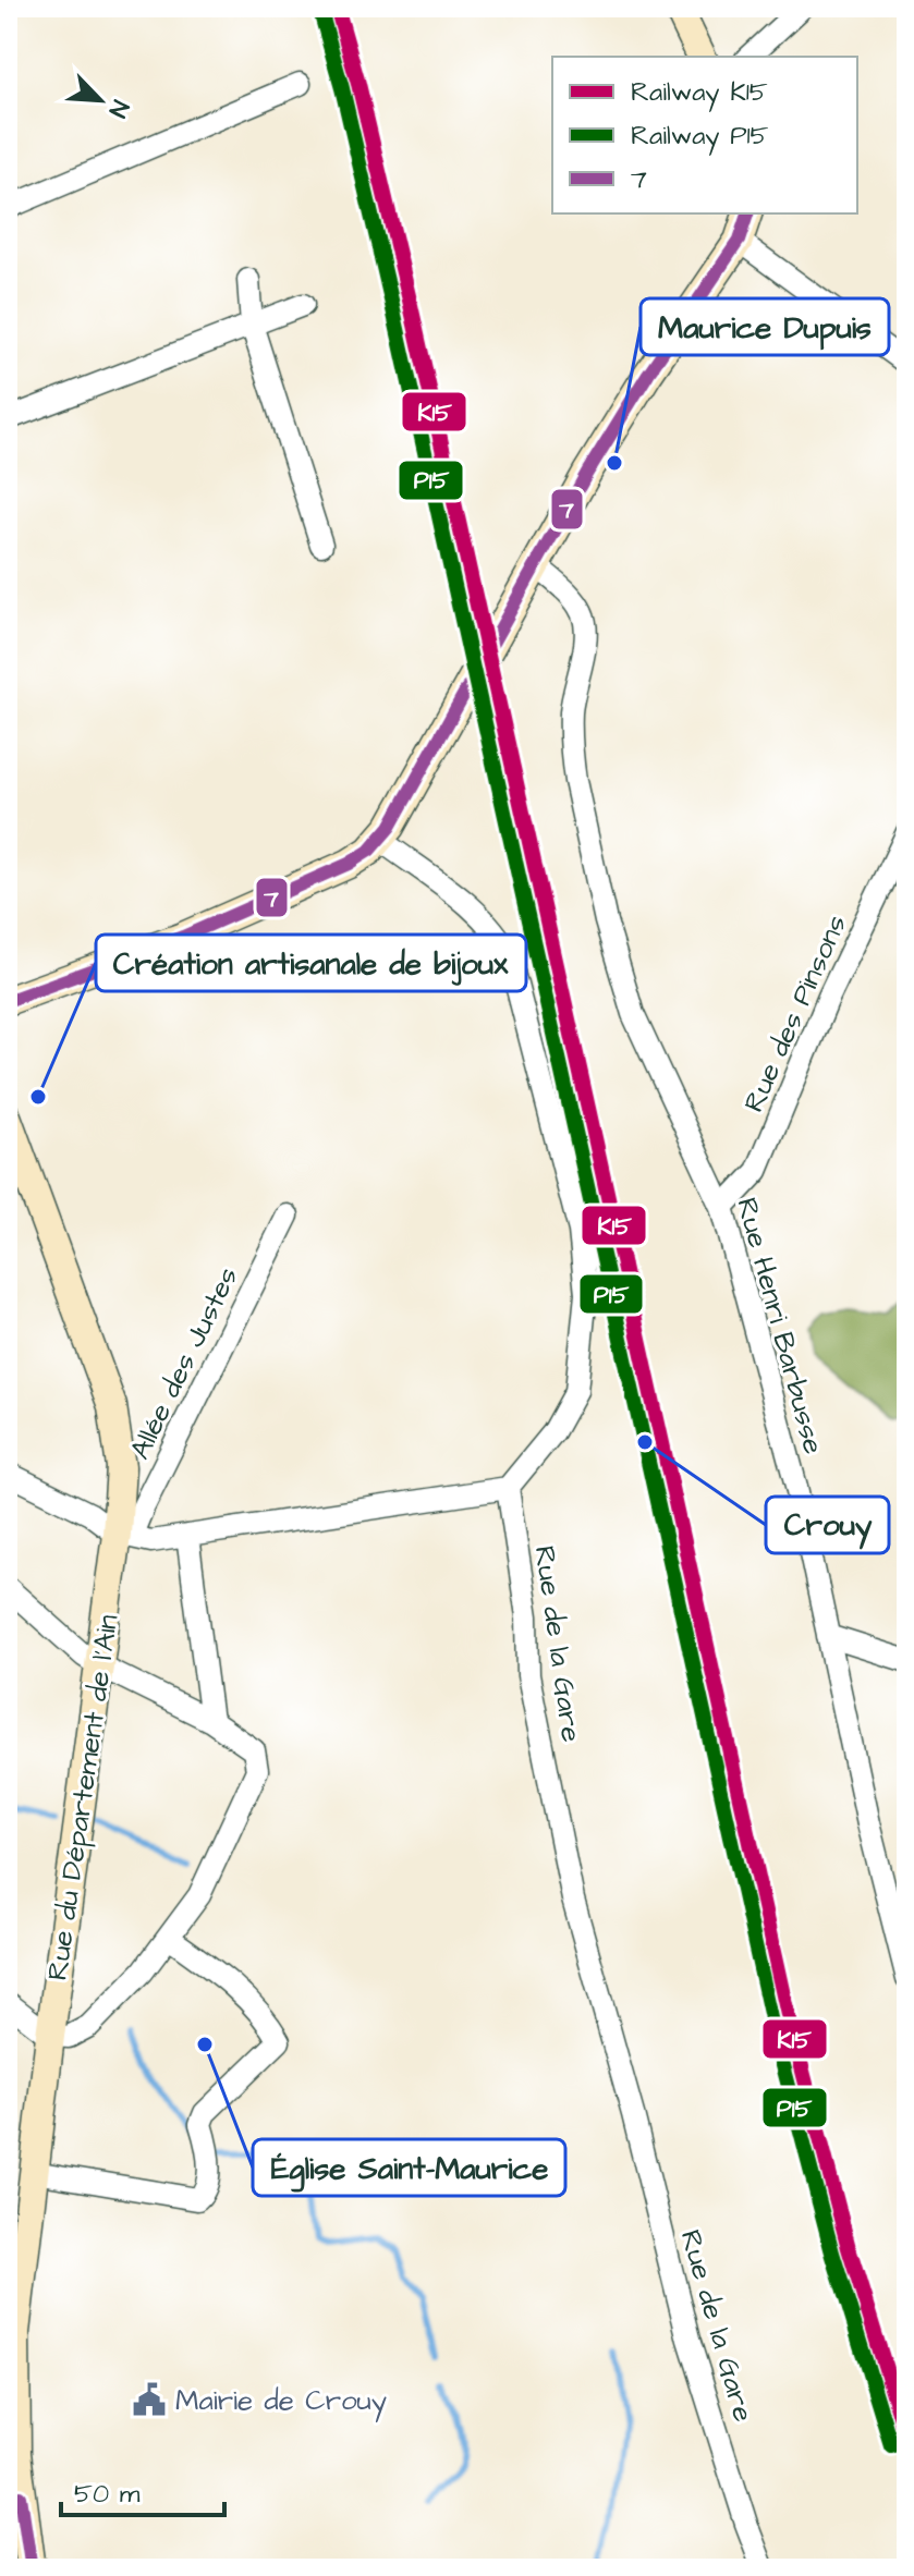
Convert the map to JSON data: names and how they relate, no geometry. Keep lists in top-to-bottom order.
{
  "streets": {
    "street": [
      "Rue des Pinsons",
      "Rue Henri Barbusse",
      "Allée des Justes",
      "Rue de la Gare",
      "Rue du Département de l'Ain"
    ]
  },
  "crossings": [
    ["Rue des Pinsons", "Rue Henri Barbusse"],
    ["Allée des Justes", "Rue du Département de l'Ain"]
  ],
  "places": {
    "other": [
      "Maurice Dupuis",
      "Création artisanale de bijoux",
      "Crouy",
      "Église Saint-Maurice"
    ],
    "public building": ["Mairie de Crouy"]
  },
  "lines": ["rail line K15", "rail line P15", "transit line 7"],
  "legend": ["Railway K15", "Railway P15", "7"],
  "scale_bar": "50 m",
  "north": "bottom right"
}
